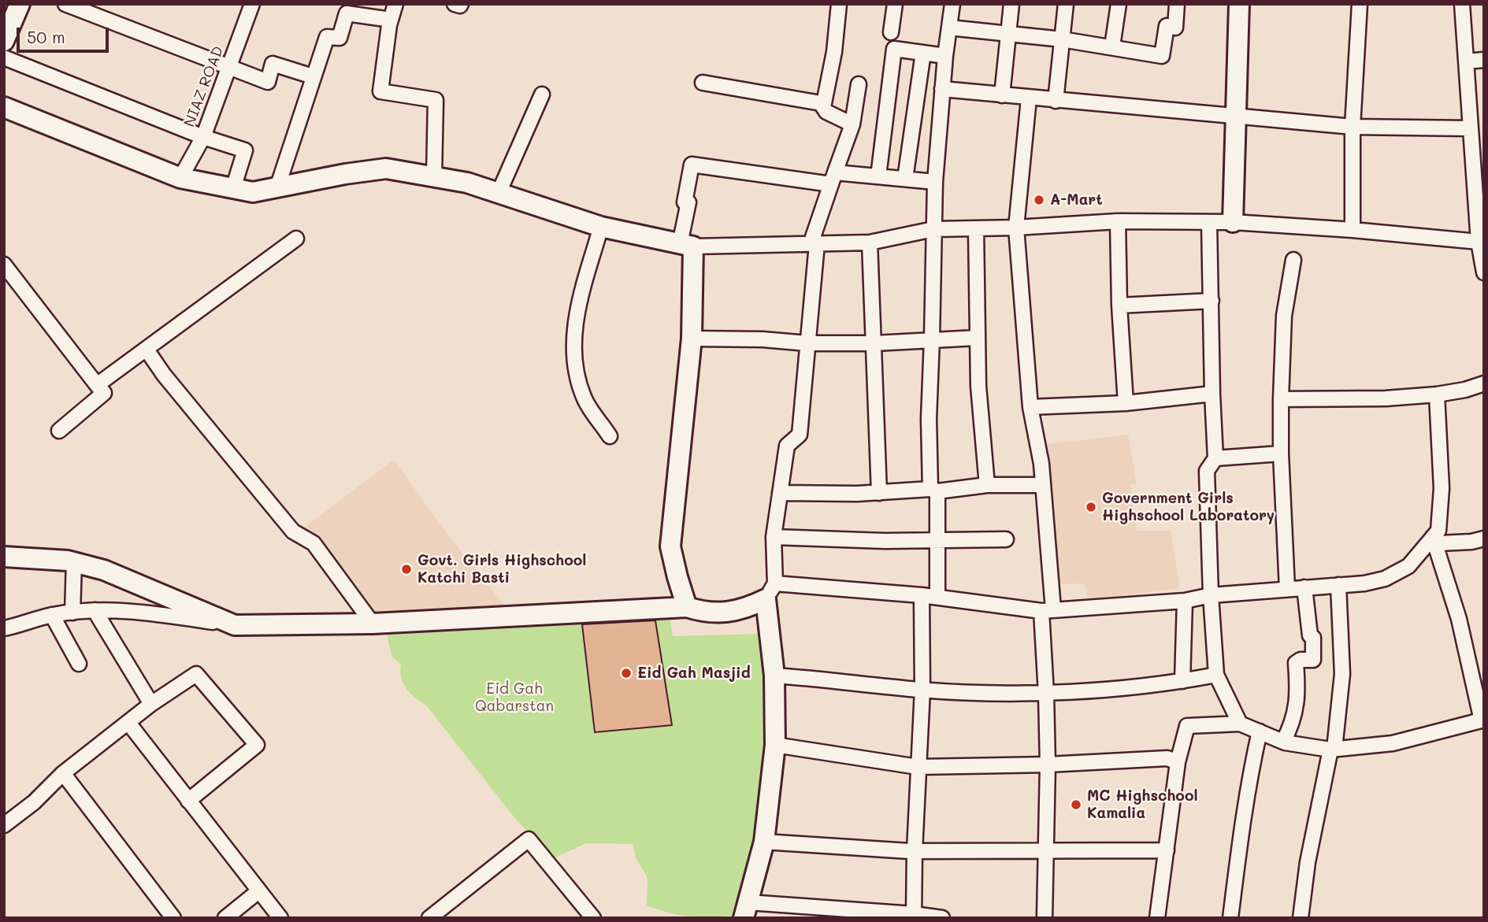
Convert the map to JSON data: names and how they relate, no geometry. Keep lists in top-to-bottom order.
{
  "streets": {
    "street": ["NIAZ ROAD"]
  },
  "parks": ["Eid Gah Qabarstan"],
  "places": [
    "A-Mart",
    "Government Girls Highschool Laboratory",
    "Govt. Girls Highschool Katchi Basti",
    "Eid Gah Masjid",
    "MC Highschool Kamalia"
  ],
  "scale_bar": "50 m"
}
